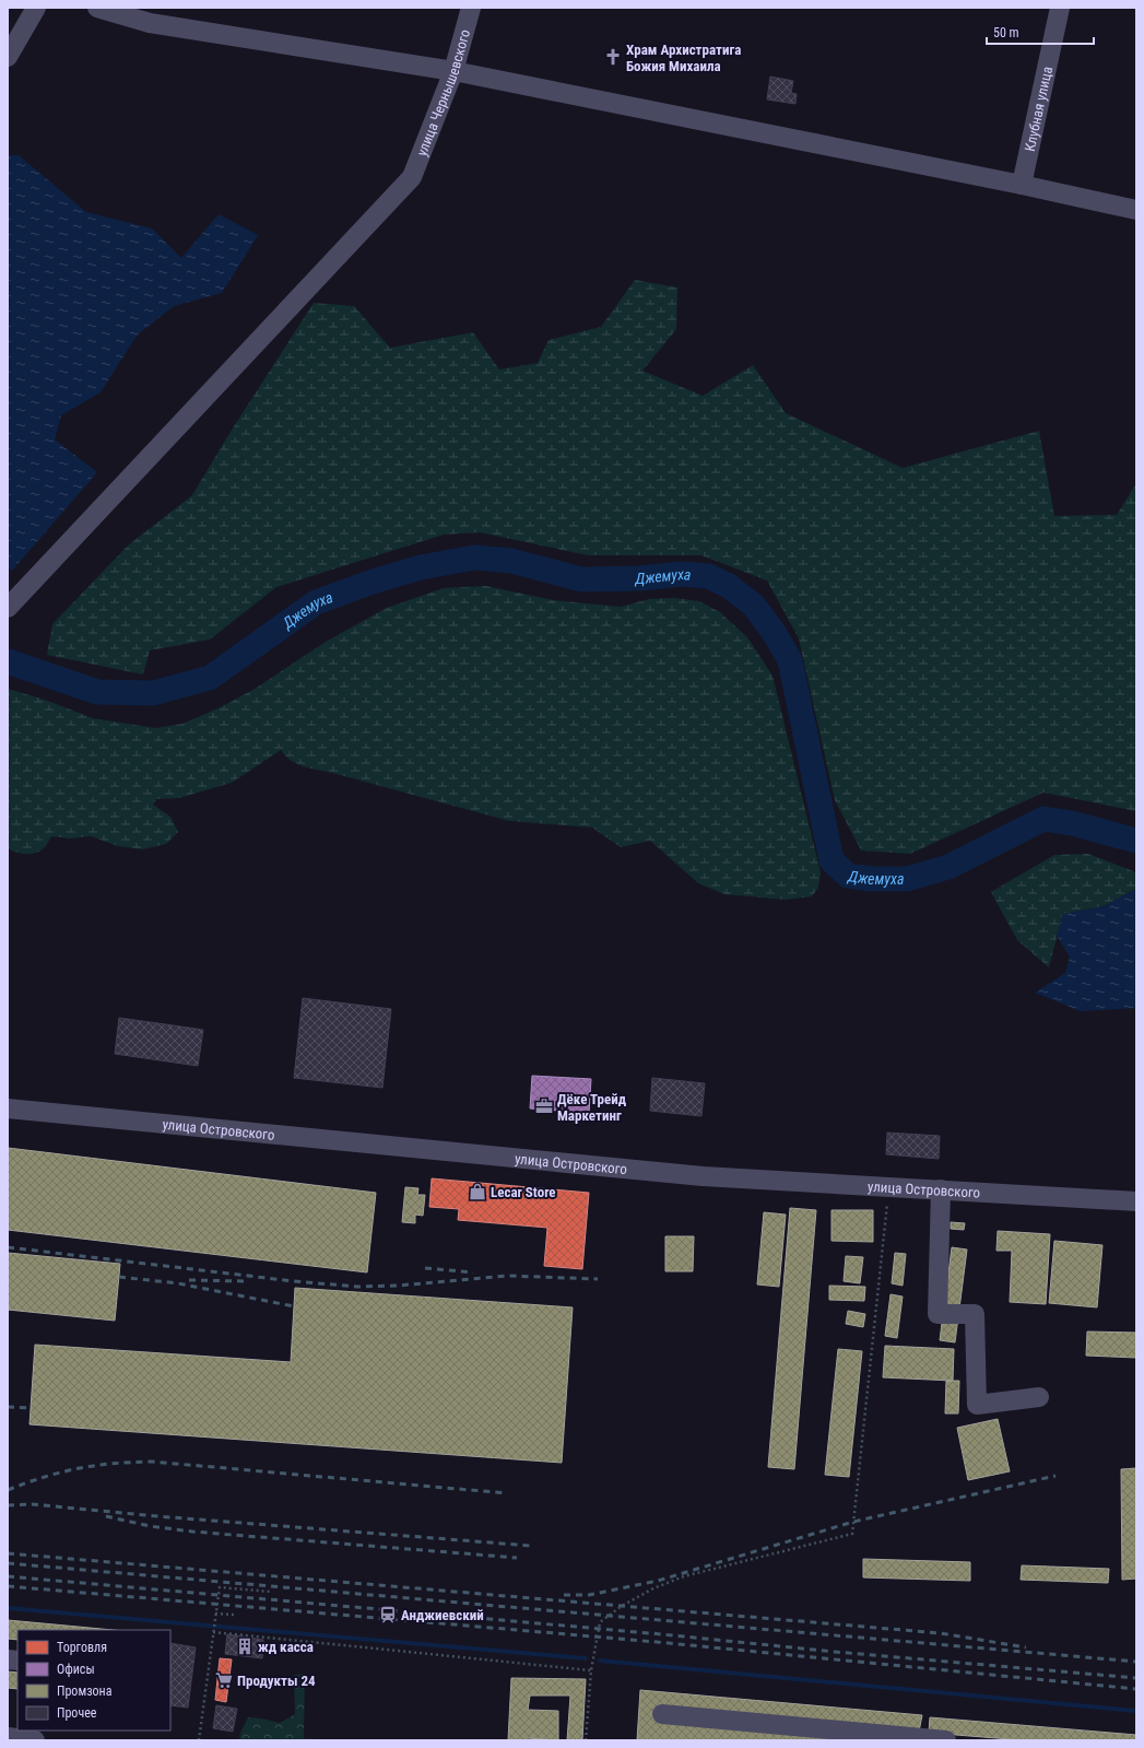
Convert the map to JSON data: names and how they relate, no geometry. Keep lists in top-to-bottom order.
{
  "streets": {
    "street": ["улица Чернышевского", "Клубная улица", "улица Островского"]
  },
  "water": ["Джемуха"],
  "places": {
    "church": ["Храм Архистратига Божия Михаила"],
    "office": ["Дёке Трейд Маркетинг"],
    "shop": ["Lecar Store"],
    "station": ["Анджиевский"],
    "building": ["жд касса"],
    "supermarket": ["Продукты 24"]
  },
  "legend": [
    "Торговля",
    "Офисы",
    "Промзона",
    "Прочее"
  ],
  "scale_bar": "50 m"
}
